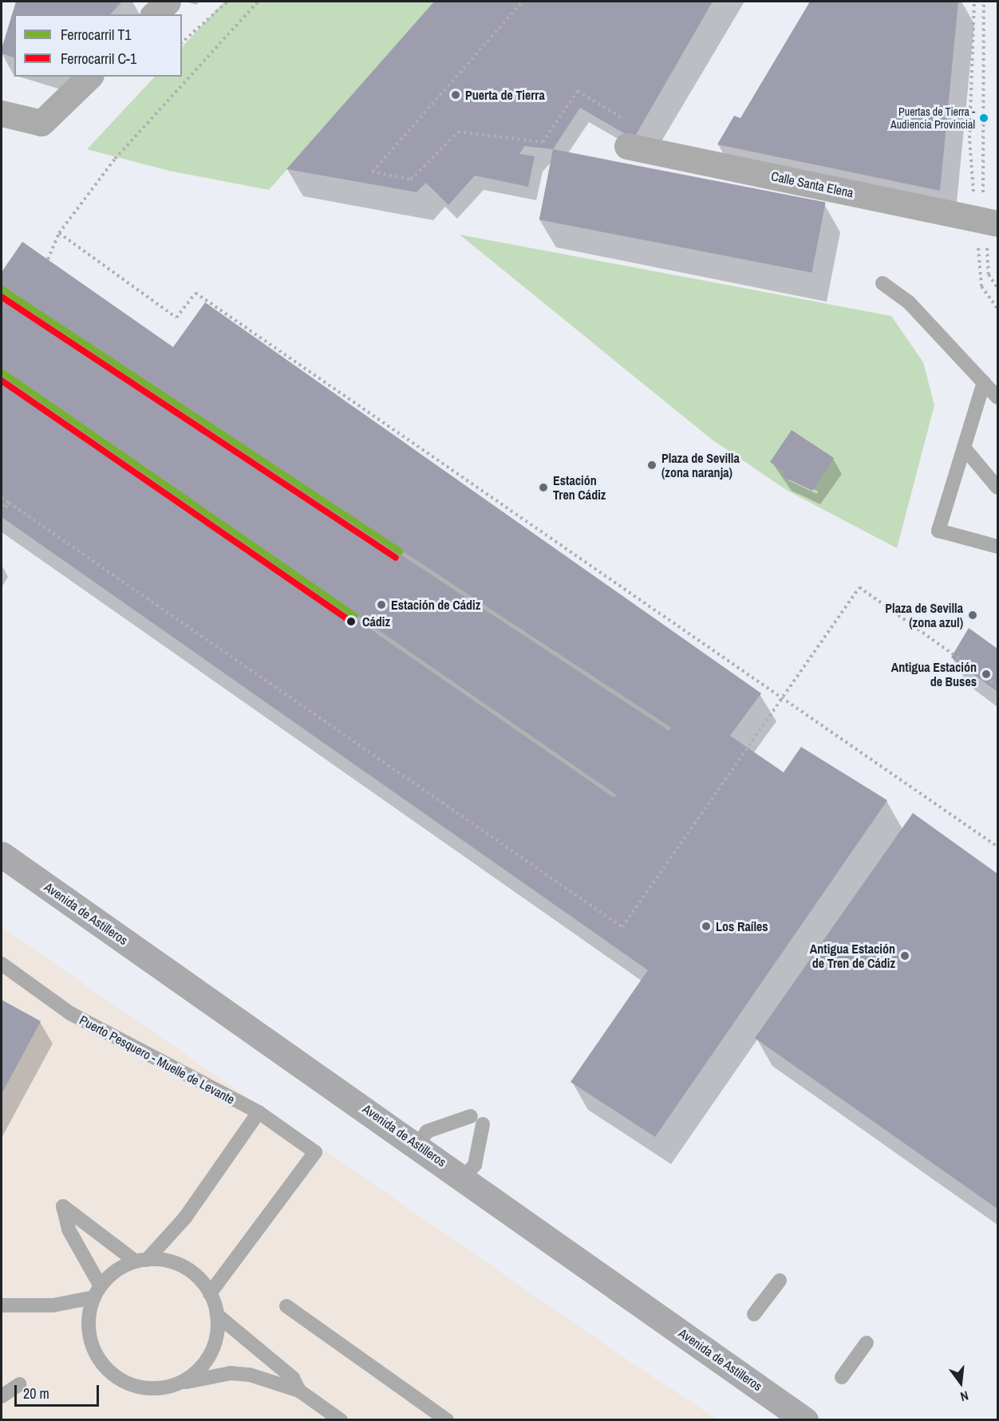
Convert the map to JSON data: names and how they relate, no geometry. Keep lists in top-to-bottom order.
{
  "streets": {
    "main road": ["Avenida de Astilleros"],
    "street": ["Calle Santa Elena"],
    "lane": ["Puerto Pesquero - Muelle de Levante"]
  },
  "places": [
    "Puerta de Tierra",
    "Puertas de Tierra - Audiencia Provincial",
    "Plaza de Sevilla (zona naranja)",
    "Estación Tren Cádiz",
    "Estación de Cádiz",
    "Plaza de Sevilla (zona azul)",
    "Cádiz",
    "Antigua Estación de Buses",
    "Los Raíles",
    "Antigua Estación de Tren de Cádiz"
  ],
  "lines": ["rail line T1", "rail line C-1"],
  "legend": ["Ferrocarril T1", "Ferrocarril C-1"],
  "scale_bar": "20 m",
  "north": "bottom"
}
